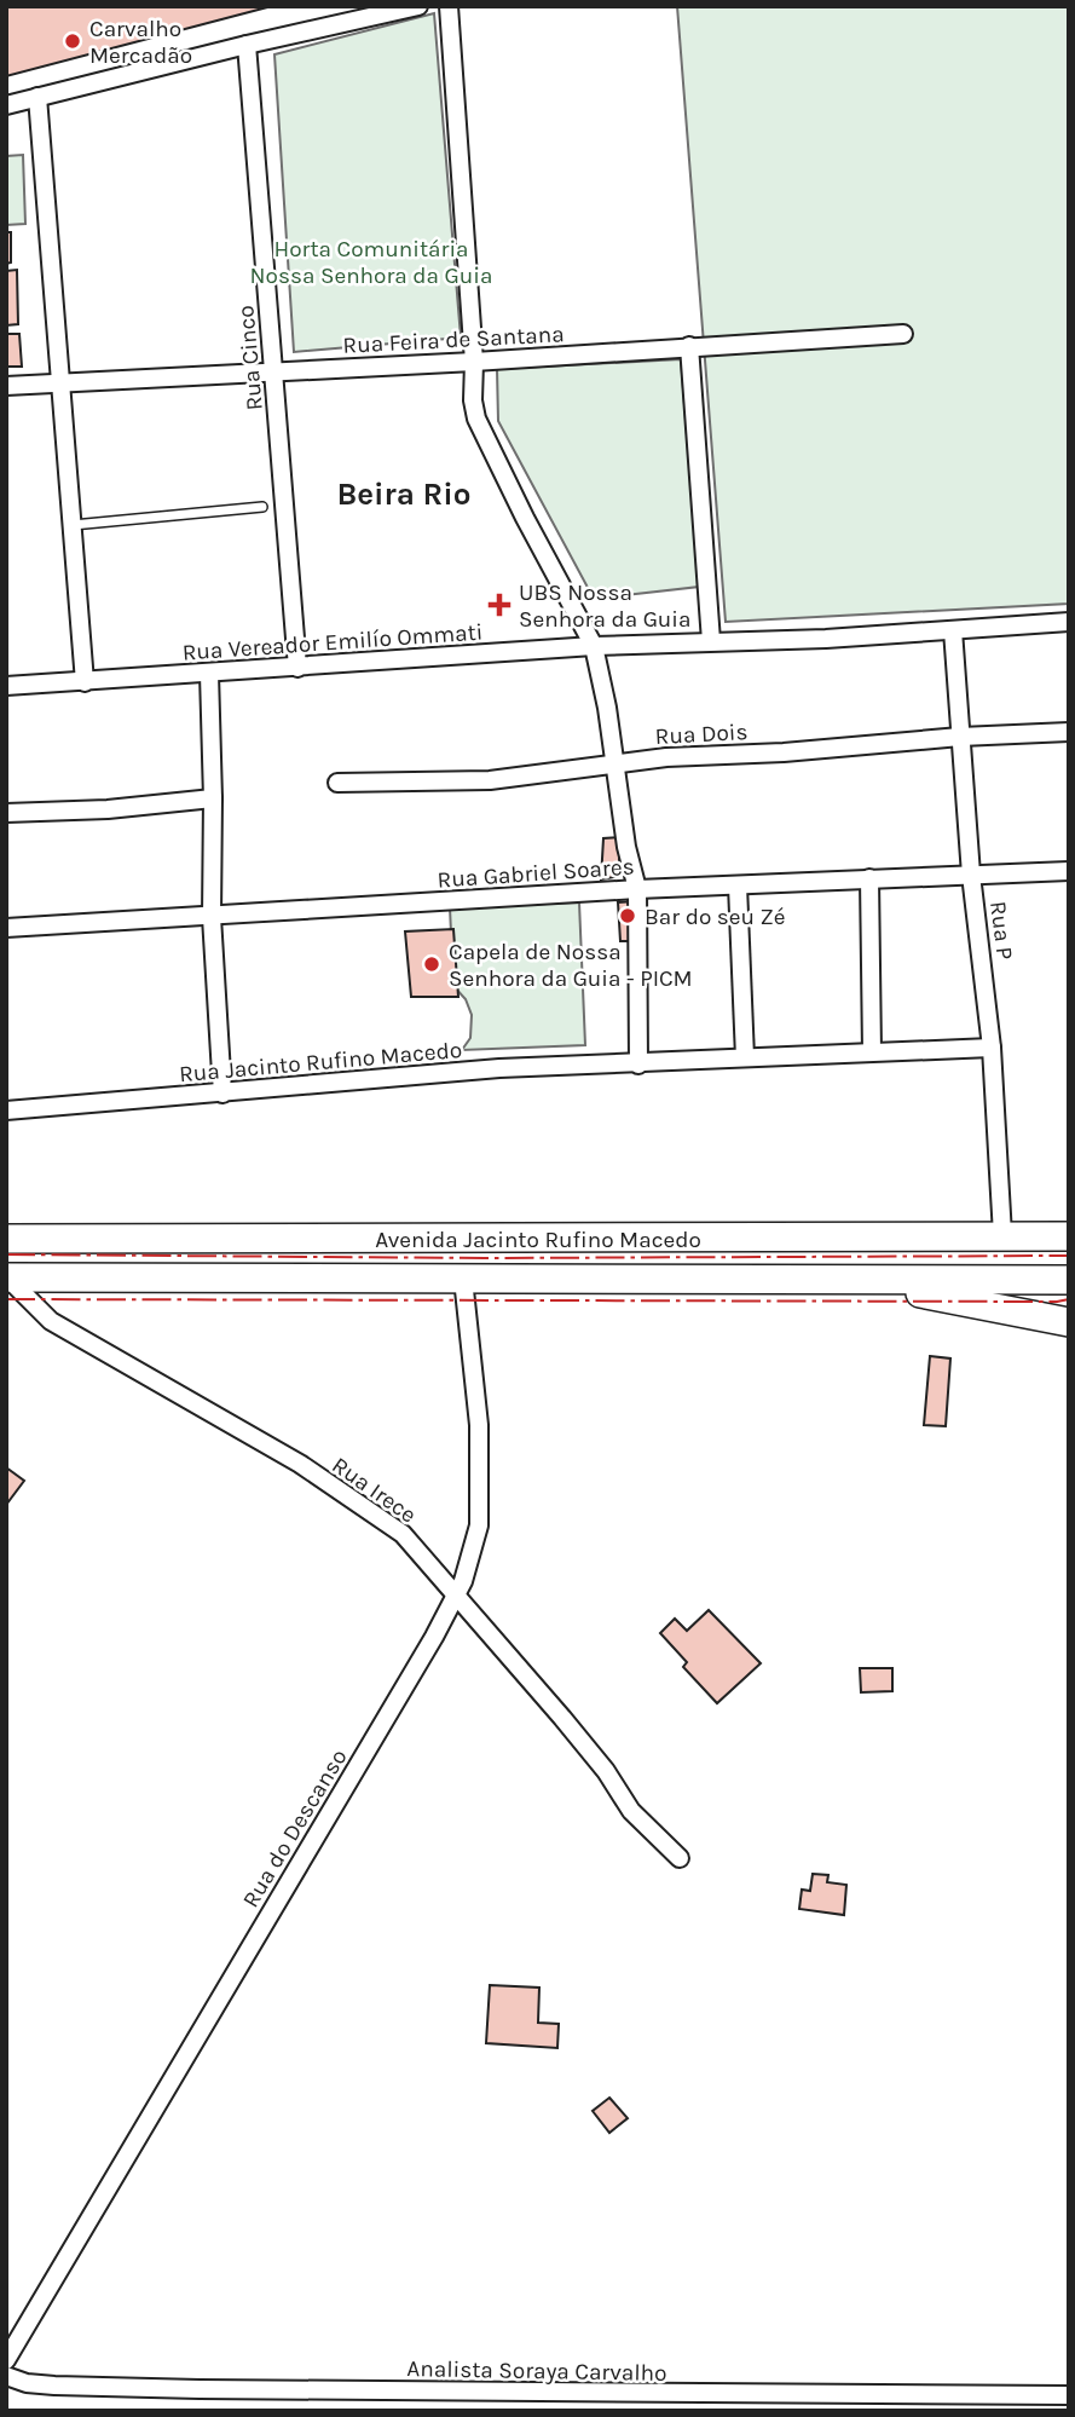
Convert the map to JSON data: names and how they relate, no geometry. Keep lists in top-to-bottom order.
{
  "streets": {
    "main road": ["Avenida Jacinto Rufino Macedo"],
    "street": [
      "Rua Feira de Santana",
      "Rua Cinco",
      "Rua Vereador Emilío Ommati",
      "Rua Dois",
      "Rua Gabriel Soares",
      "Rua P",
      "Rua Jacinto Rufino Macedo",
      "Rua Irece",
      "Rua do Descanso",
      "Analista Soraya Carvalho"
    ]
  },
  "crossings": [
    ["Rua Feira de Santana", "Rua Cinco"],
    ["Rua Cinco", "Rua Vereador Emilío Ommati"],
    ["Rua Vereador Emilío Ommati", "Rua P"],
    ["Rua Dois", "Rua P"],
    ["Rua Gabriel Soares", "Rua P"],
    ["Rua P", "Rua Jacinto Rufino Macedo"],
    ["Rua P", "Avenida Jacinto Rufino Macedo"],
    ["Avenida Jacinto Rufino Macedo", "Rua Irece"],
    ["Avenida Jacinto Rufino Macedo", "Rua do Descanso"],
    ["Rua Irece", "Rua do Descanso"]
  ],
  "districts": ["Beira Rio"],
  "parks": ["Horta Comunitária Nossa Senhora da Guia"],
  "places": {
    "other": ["Carvalho Mercadão", "Bar do seu Zé", "Capela de Nossa Senhora da Guia - PICM"],
    "health": ["UBS Nossa Senhora da Guia"]
  }
}
